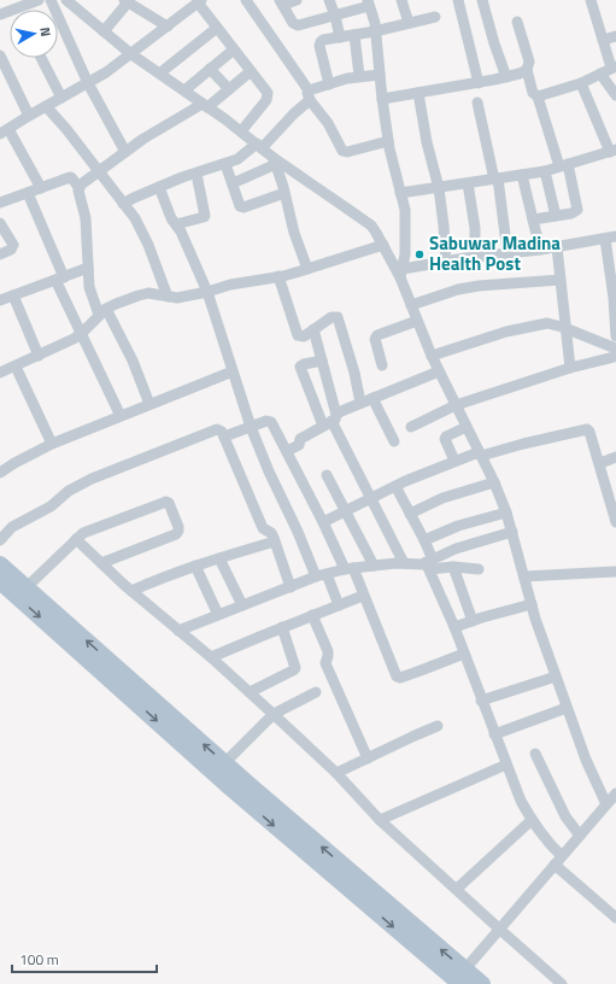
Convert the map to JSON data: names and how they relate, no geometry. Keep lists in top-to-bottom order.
{
  "places": ["Sabuwar Madina Health Post"],
  "scale_bar": "100 m",
  "north": "right"
}
